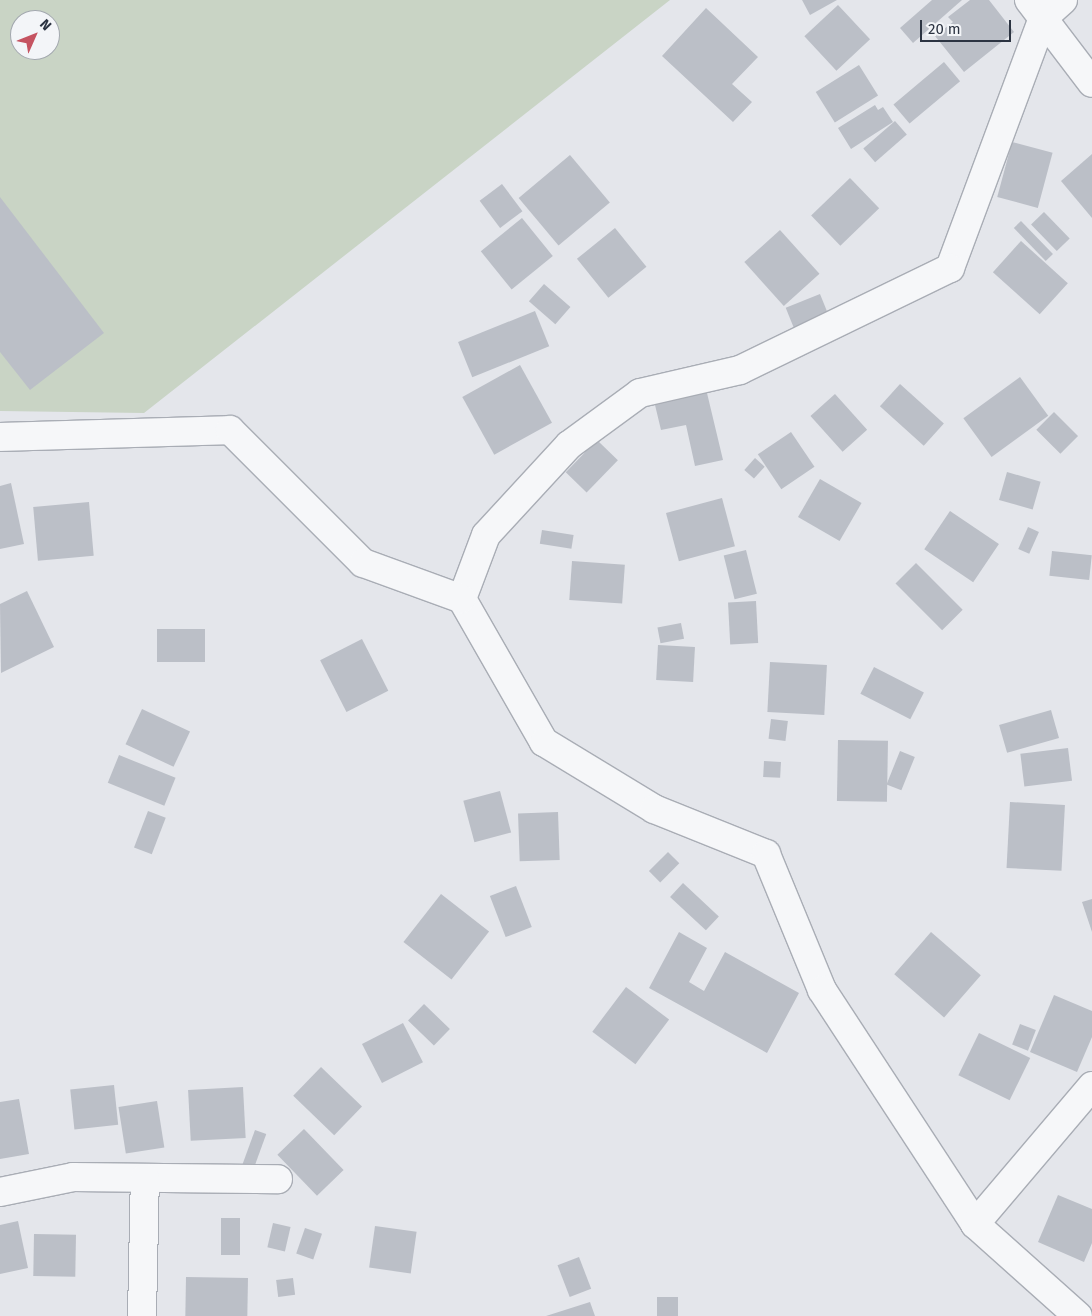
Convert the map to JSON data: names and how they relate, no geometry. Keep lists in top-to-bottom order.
{
  "scale_bar": "20 m",
  "north": "top right"
}
